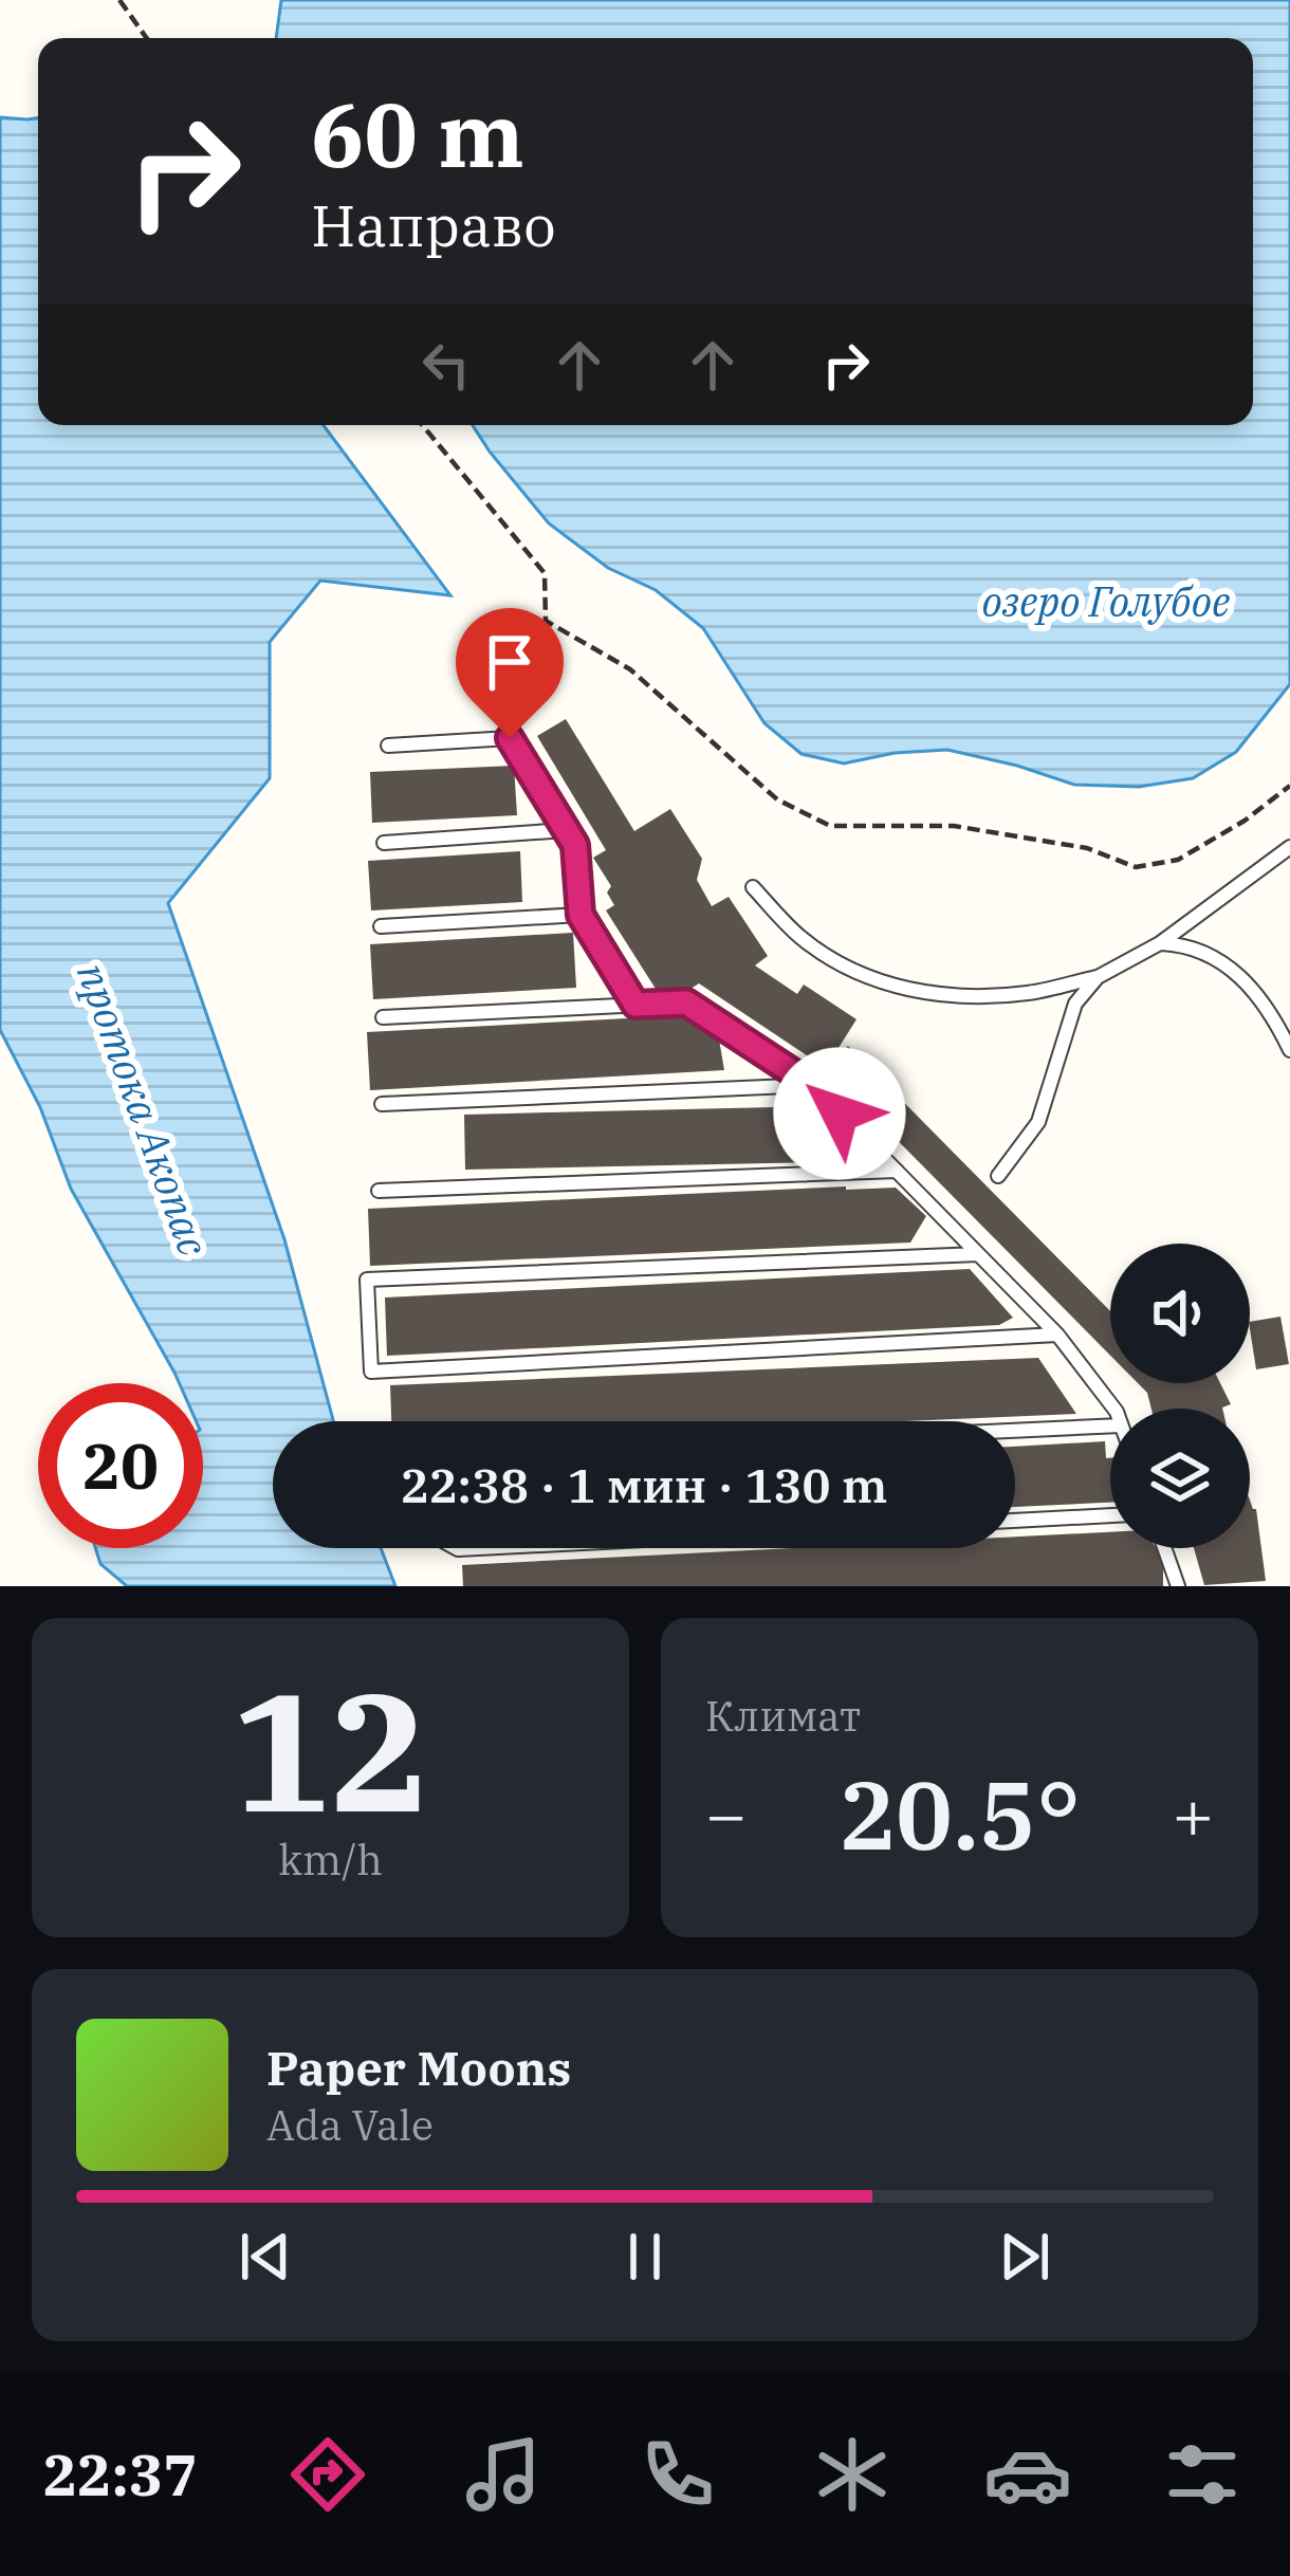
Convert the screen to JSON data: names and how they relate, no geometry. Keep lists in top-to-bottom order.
{
  "water": ["озеро Голубое", "протока Акопас"],
  "page": {
    "turn": ["60 m", "Направо"],
    "limit": "20",
    "trip": "22:38 · 1 мин · 130 m",
    "tile": [
      ["12", "km/h"],
      "Климат"
    ],
    "heat": ["−", "20.5°", "+"],
    "song": ["Paper Moons", "Ada Vale"],
    "tabs": "22:37"
  }
}
